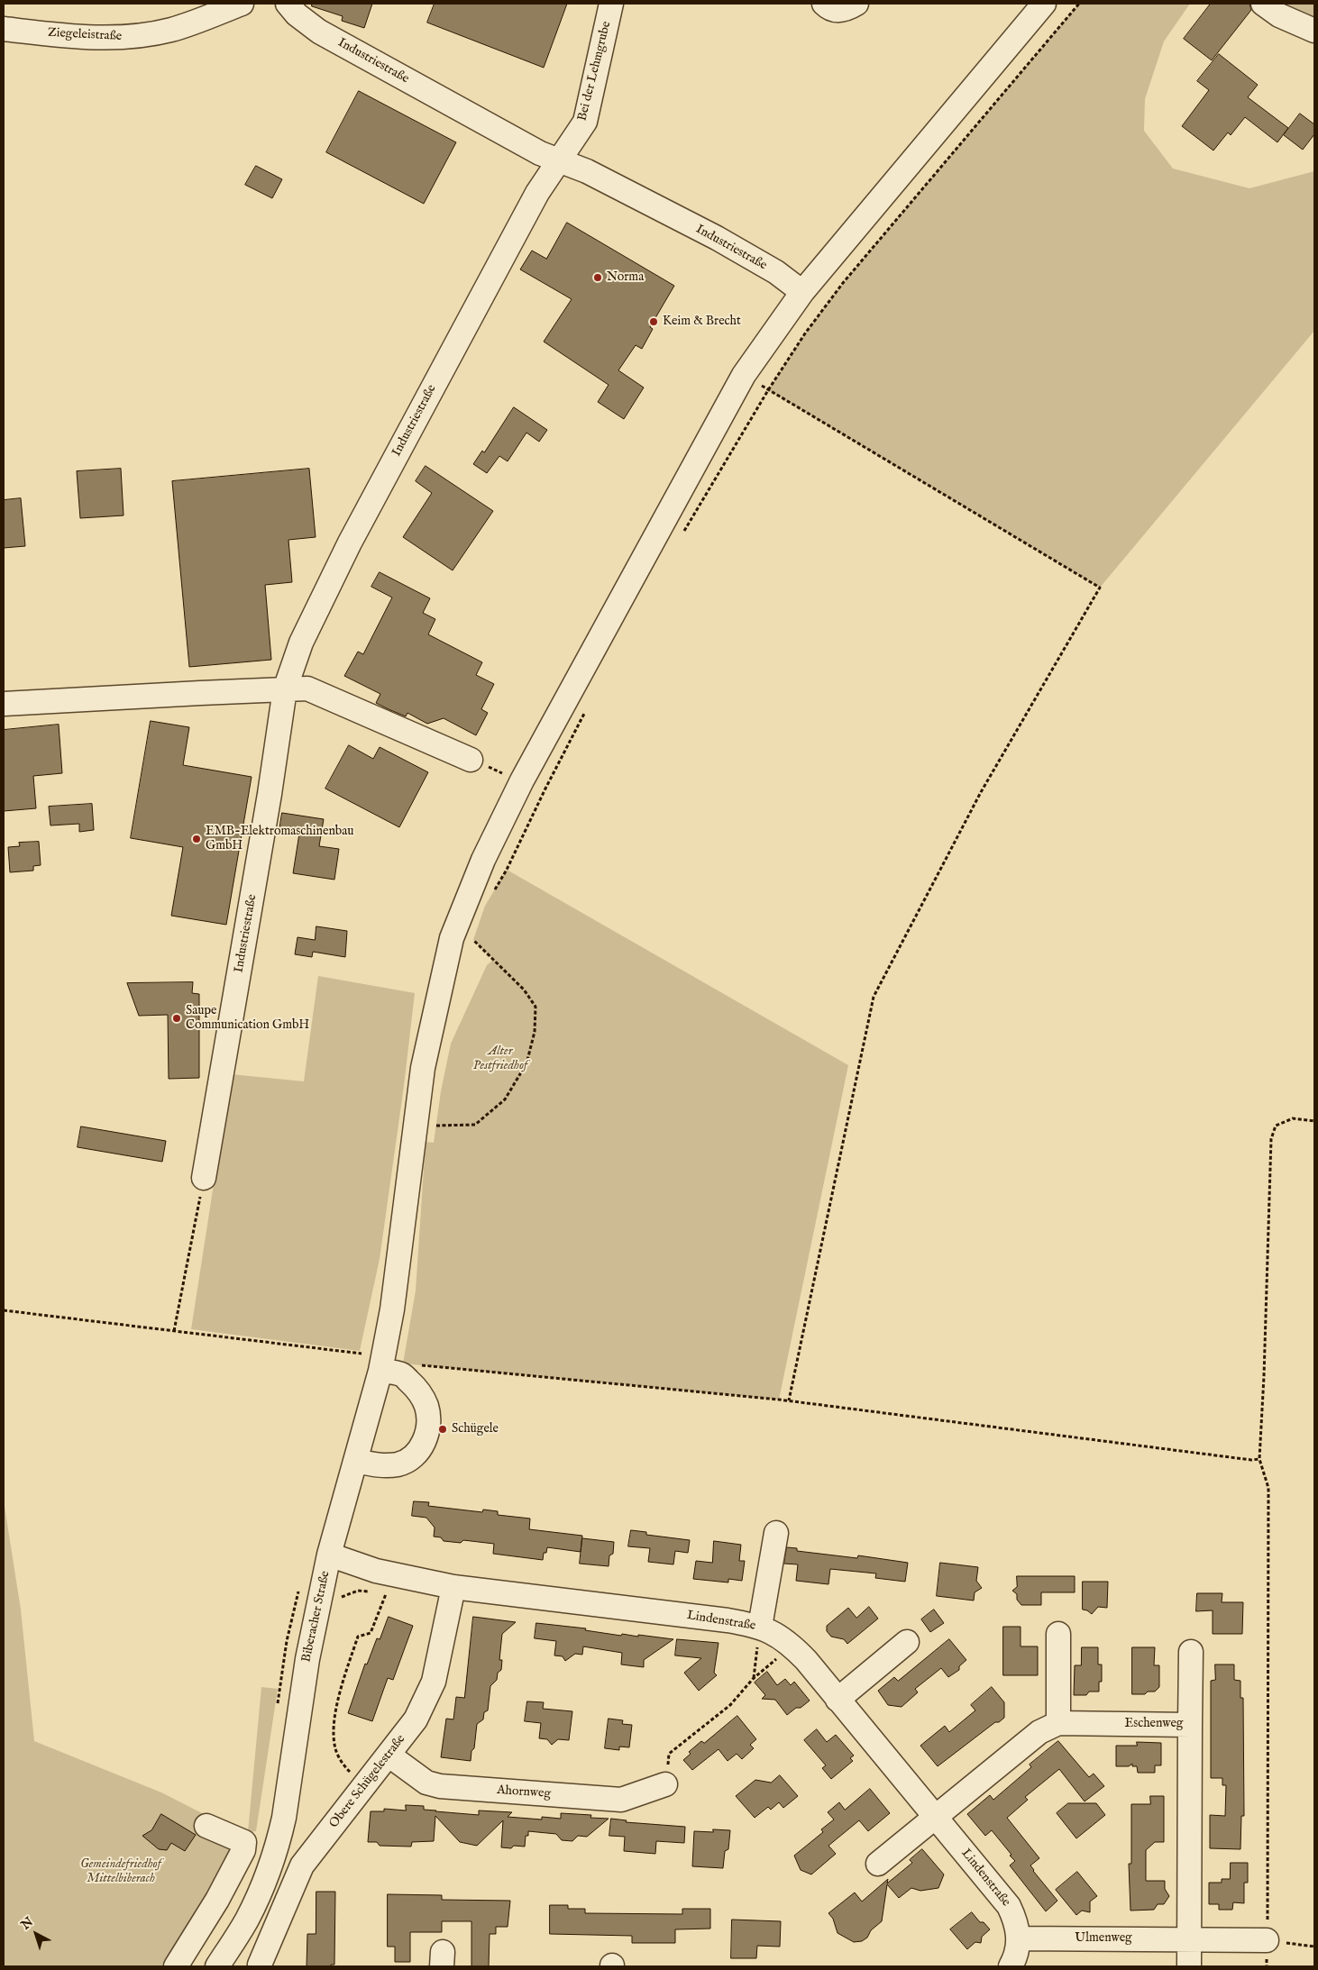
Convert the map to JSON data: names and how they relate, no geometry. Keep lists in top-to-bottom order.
{
  "streets": {
    "street": [
      "Ziegeleistraße",
      "Industriestraße",
      "Bei der Lehmgrube",
      "Biberacher Straße",
      "Lindenstraße",
      "Eschenweg",
      "Obere Schügelestraße",
      "Ahornweg",
      "Ulmenweg"
    ]
  },
  "crossings": [
    ["Industriestraße", "Bei der Lehmgrube"],
    ["Industriestraße", "Biberacher Straße"],
    ["Biberacher Straße", "Lindenstraße"],
    ["Lindenstraße", "Eschenweg"],
    ["Lindenstraße", "Obere Schügelestraße"],
    ["Lindenstraße", "Ulmenweg"],
    ["Eschenweg", "Ulmenweg"],
    ["Obere Schügelestraße", "Ahornweg"]
  ],
  "parks": ["Alter Pestfriedhof", "Gemeindefriedhof Mittelbiberach"],
  "places": [
    "Norma",
    "Keim & Brecht",
    "EMB-Elektromaschinenbau GmbH",
    "Saupe Communication GmbH",
    "Schügele"
  ],
  "north": "top left"
}
